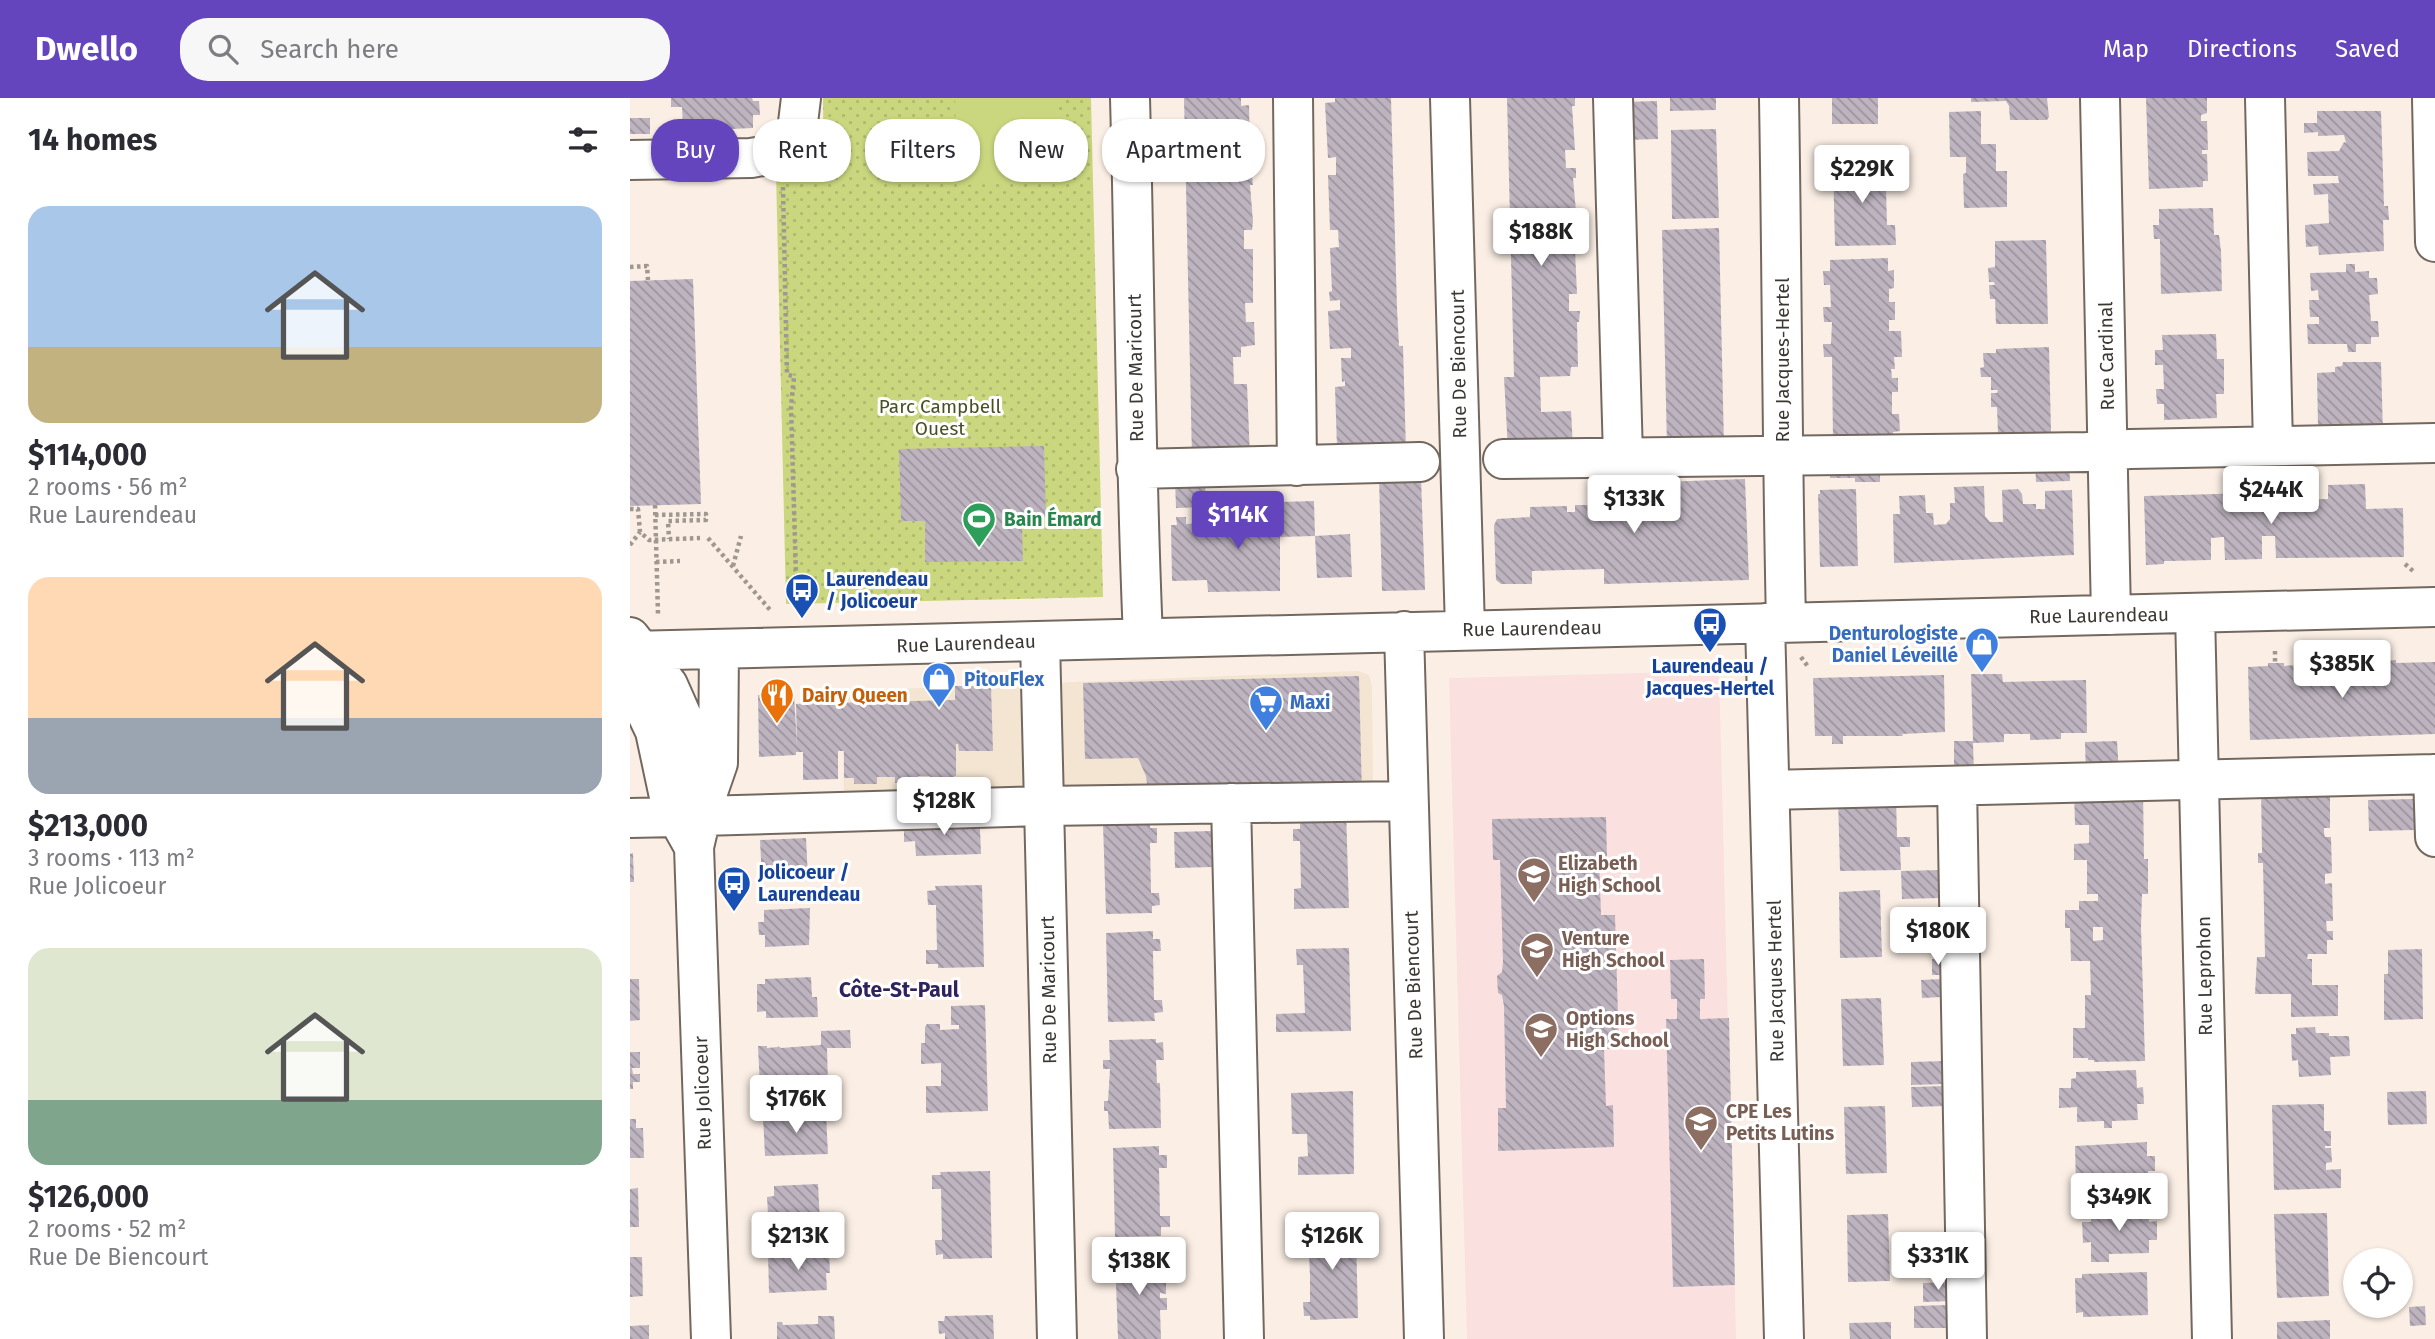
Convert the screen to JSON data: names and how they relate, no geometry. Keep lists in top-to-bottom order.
{
  "streets": {
    "street": [
      "Rue Cardinal",
      "Rue Jacques-Hertel",
      "Rue De Biencourt",
      "Rue De Maricourt",
      "Rue Laurendeau",
      "Rue Leprohon",
      "Rue Jacques Hertel",
      "Rue Jolicoeur"
    ]
  },
  "crossings": [
    ["Rue Cardinal", "Rue Laurendeau"],
    ["Rue Jacques-Hertel", "Rue Laurendeau"],
    ["Rue Jacques-Hertel", "Rue Jacques Hertel"],
    ["Rue De Biencourt", "Rue Laurendeau"],
    ["Rue De Maricourt", "Rue Laurendeau"],
    ["Rue Laurendeau", "Rue Leprohon"],
    ["Rue Laurendeau", "Rue Jacques Hertel"],
    ["Rue Laurendeau", "Rue Jolicoeur"]
  ],
  "districts": ["Côte-St-Paul"],
  "parks": ["Parc Campbell Ouest"],
  "places": {
    "sports": ["Bain Émard"],
    "bus stop": ["Laurendeau / Jolicoeur", "Laurendeau / Jacques-Hertel", "Jolicoeur / Laurendeau"],
    "shop": ["Denturologiste Daniel Léveillé", "PitouFlex"],
    "restaurant": ["Dairy Queen"],
    "supermarket": ["Maxi"],
    "school or university": [
      "Elizabeth High School",
      "Venture High School",
      "Options High School",
      "CPE Les Petits Lutins"
    ]
  },
  "page": {
    "header": "Dwello",
    "search": "Search here",
    "nav": ["Map", "Directions", "Saved"],
    "heading": "14 homes",
    "chip": [
      "Buy",
      "Rent",
      "Filters",
      "New",
      "Apartment"
    ],
    "price": [
      "$229K",
      "$188K",
      "$244K",
      "$133K",
      "$114K",
      "$385K",
      "$128K",
      "$180K",
      "$176K",
      "$349K",
      "$213K",
      "$126K",
      "$331K",
      "$138K"
    ],
    "list": [
      {
        "name": "$114,000",
        "note": "2 rooms · 56 m² · Rue Laurendeau"
      },
      {
        "name": "$213,000",
        "note": "3 rooms · 113 m² · Rue Jolicoeur"
      },
      {
        "name": "$126,000",
        "note": "2 rooms · 52 m² · Rue De Biencourt"
      }
    ]
  }
}
